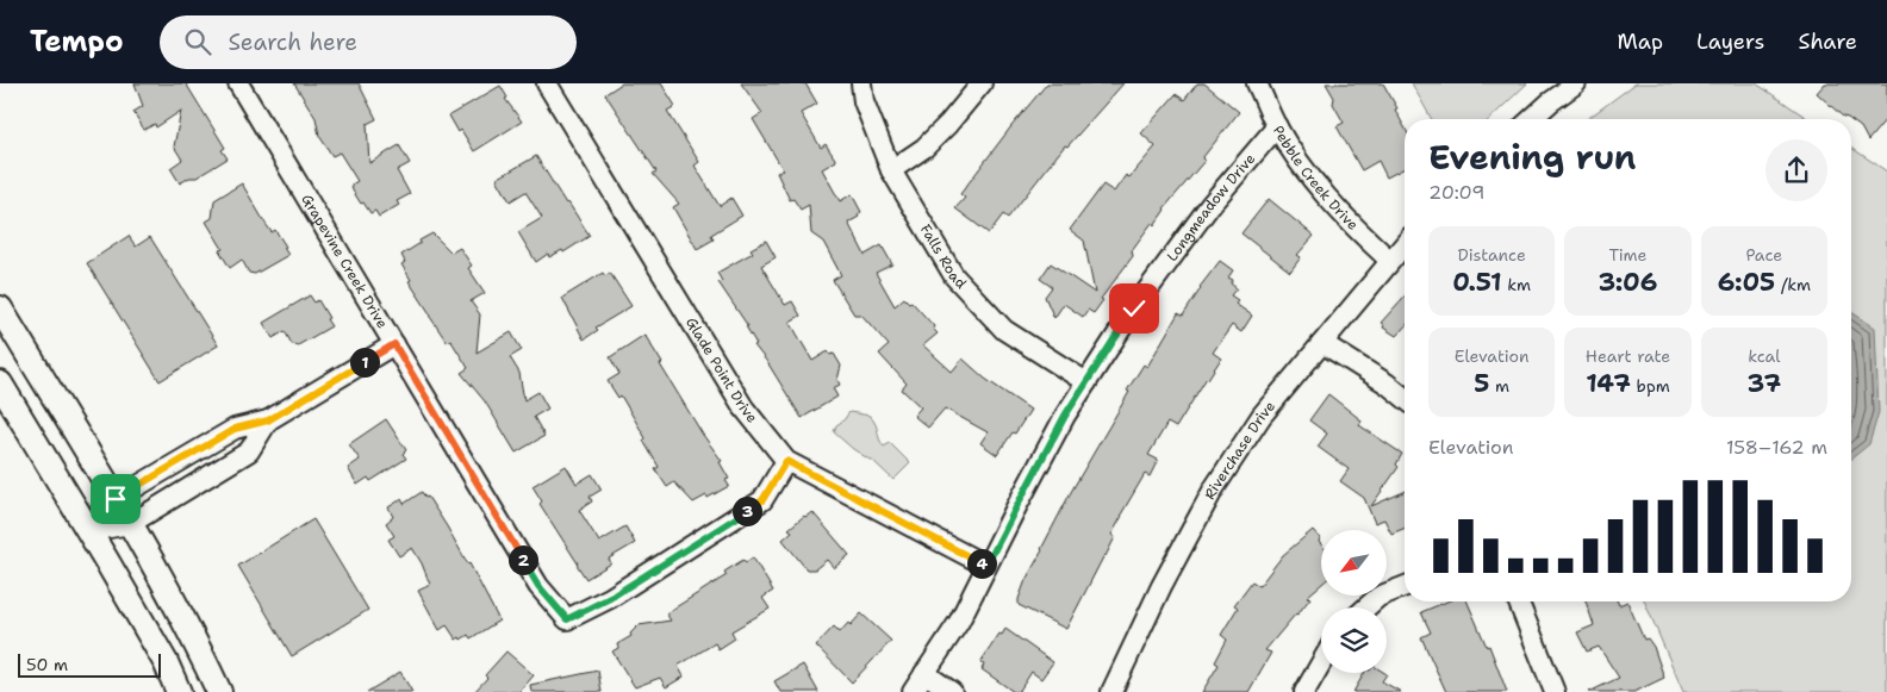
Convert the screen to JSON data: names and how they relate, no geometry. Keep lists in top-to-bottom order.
{
  "streets": {
    "street": [
      "Pebble Creek Drive",
      "Longmeadow Drive",
      "Falls Road",
      "Grapevine Creek Drive",
      "Glade Point Drive",
      "Riverchase Drive"
    ]
  },
  "crossings": [
    ["Pebble Creek Drive", "Longmeadow Drive"],
    ["Pebble Creek Drive", "Riverchase Drive"],
    ["Longmeadow Drive", "Falls Road"],
    ["Longmeadow Drive", "Glade Point Drive"],
    ["Grapevine Creek Drive", "Glade Point Drive"]
  ],
  "scale_bar": "50 m",
  "north": "bottom left",
  "page": {
    "header": "Tempo",
    "search": "Search here",
    "nav": ["Map", "Layers", "Share"],
    "heading": ["Evening run", "20:09"],
    "stats": [
      ["Distance", "0.51 km"],
      ["Time", "3:06"],
      ["Pace", "6:05 /km"],
      ["Elevation", "5 m"],
      ["Heart rate", "147 bpm"],
      ["kcal", "37"]
    ],
    "pins": [
      "1",
      "3",
      "2",
      "4"
    ],
    "chart": ["Elevation", "158–162 m"],
    "scale": "50 m"
  }
}
